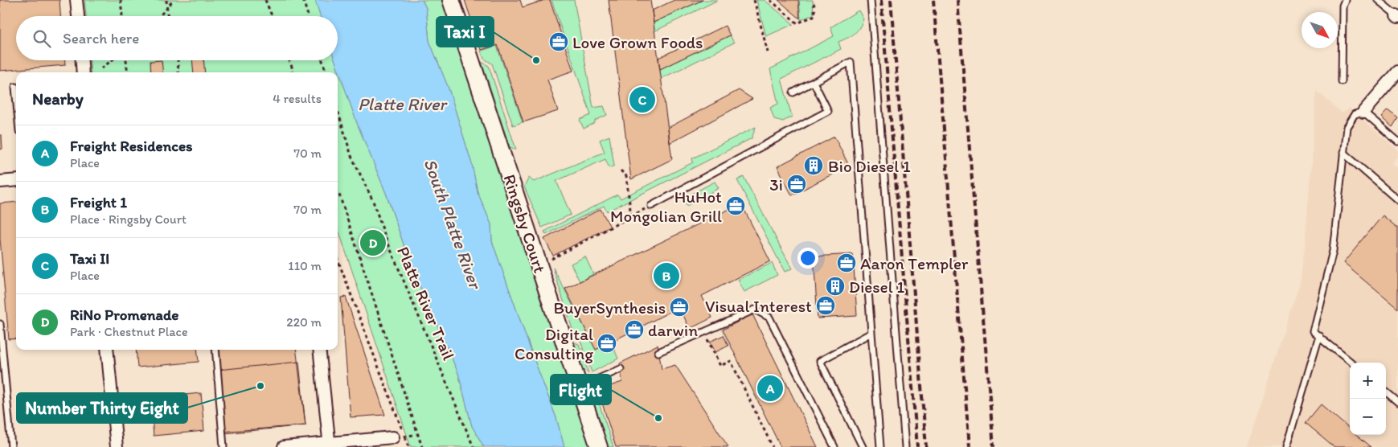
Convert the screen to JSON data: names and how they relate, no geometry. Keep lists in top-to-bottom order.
{
  "streets": {
    "street": ["Ringsby Court"],
    "path": ["Platte River Trail"]
  },
  "water": ["Platte River", "South Platte River"],
  "places": {
    "office": [
      "Love Grown Foods",
      "3i",
      "HuHot Mongolian Grill",
      "Aaron Templer",
      "Visual Interest",
      "BuyerSynthesis",
      "darwin",
      "Digital Consulting"
    ],
    "other": ["Taxi I", "Number Thirty Eight", "Flight"],
    "building": ["Bio Diesel 1", "Diesel 1"]
  },
  "north": "bottom right",
  "page": {
    "search": "Search here",
    "heading": ["Nearby", "4 results"],
    "pins": [
      "C",
      "D",
      "B",
      "A"
    ],
    "list": [
      {
        "mark": "A",
        "name": "Freight Residences",
        "note": "Place",
        "value": "70 m"
      },
      {
        "mark": "B",
        "name": "Freight 1",
        "note": "Place · Ringsby Court",
        "value": "70 m"
      },
      {
        "mark": "C",
        "name": "Taxi II",
        "note": "Place",
        "value": "110 m"
      },
      {
        "mark": "D",
        "name": "RiNo Promenade",
        "note": "Park · Chestnut Place",
        "value": "220 m"
      }
    ],
    "map_buttons": ["+", "−"]
  }
}
